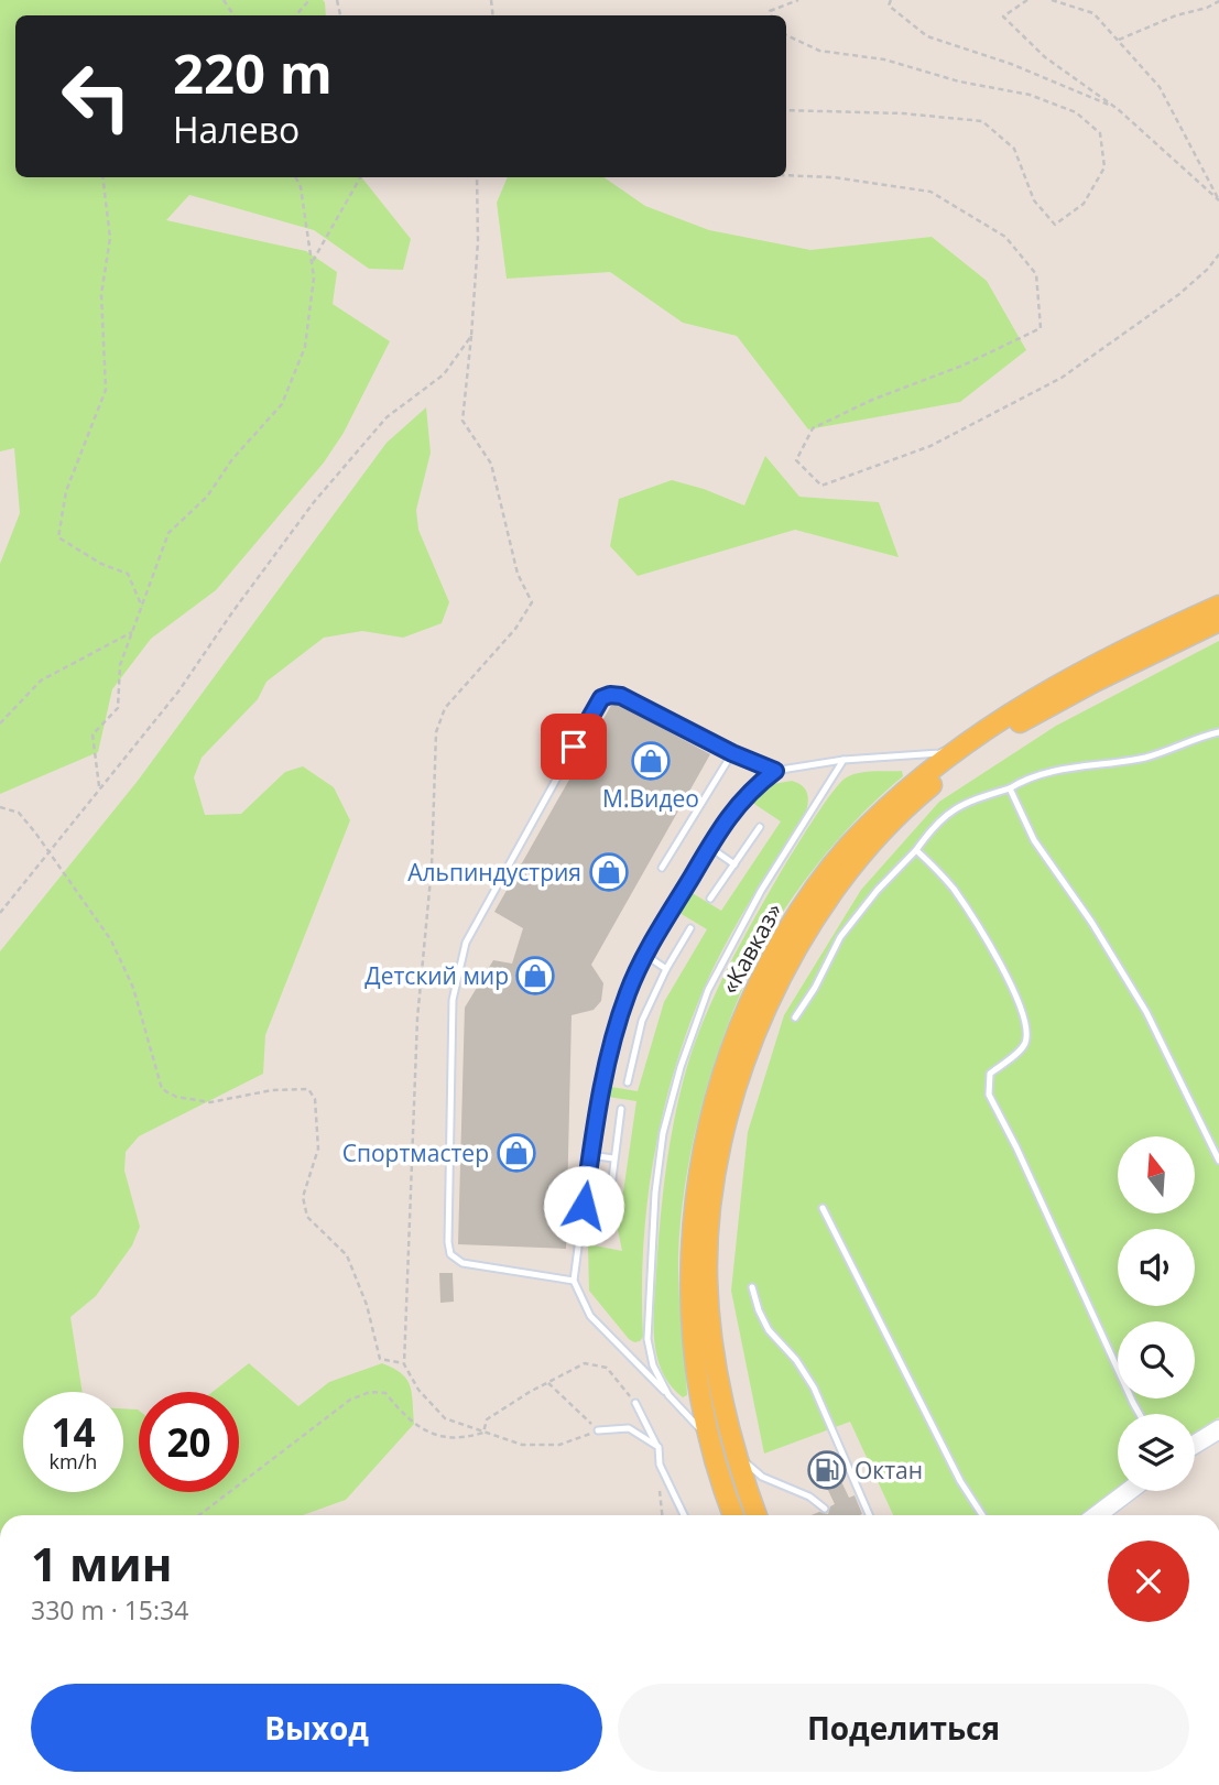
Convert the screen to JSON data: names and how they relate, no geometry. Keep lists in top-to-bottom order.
{
  "streets": {
    "main road": ["«Кавказ»"]
  },
  "places": {
    "shop": [
      "М.Видео",
      "Альпиндустрия",
      "Детский мир",
      "Спортмастер"
    ],
    "fuel station": ["Октан"]
  },
  "north": "top",
  "page": {
    "turn": ["220 m", "Налево"],
    "speed": "14 km/h",
    "limit": "20",
    "heading": ["1 мин", "330 m · 15:34"],
    "buttons": ["Выход", "Поделиться"]
  }
}
